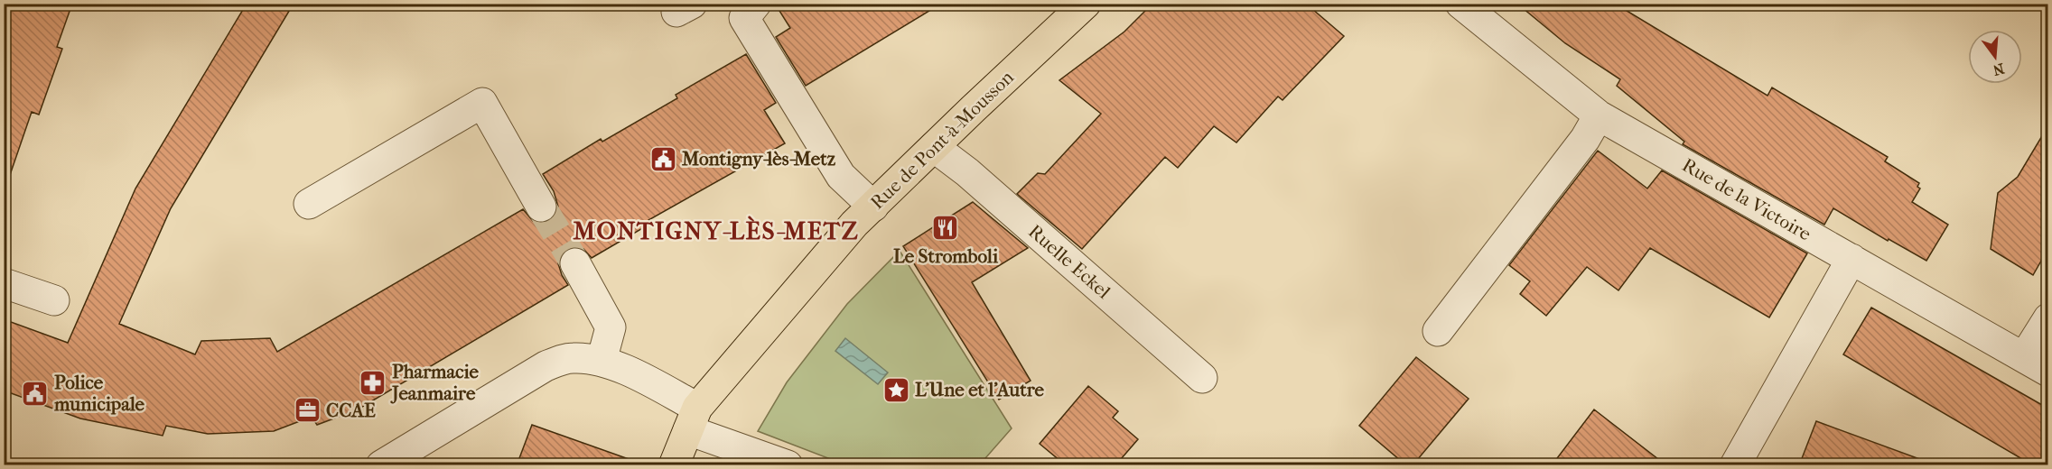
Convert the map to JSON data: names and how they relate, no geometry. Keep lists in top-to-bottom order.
{
  "streets": {
    "main road": ["Rue de Pont-à-Mousson"],
    "street": ["Rue de la Victoire", "Ruelle Eckel"]
  },
  "crossings": [
    ["Rue de Pont-à-Mousson", "Ruelle Eckel"]
  ],
  "districts": ["MONTIGNY-LÈS-METZ"],
  "places": {
    "public building": ["Montigny-lès-Metz", "Police municipale"],
    "restaurant": ["Le Stromboli"],
    "pharmacy": ["Pharmacie Jeanmaire"],
    "place": ["L'Une et l'Autre"],
    "office": ["CCAE"]
  },
  "north": "bottom"
}
